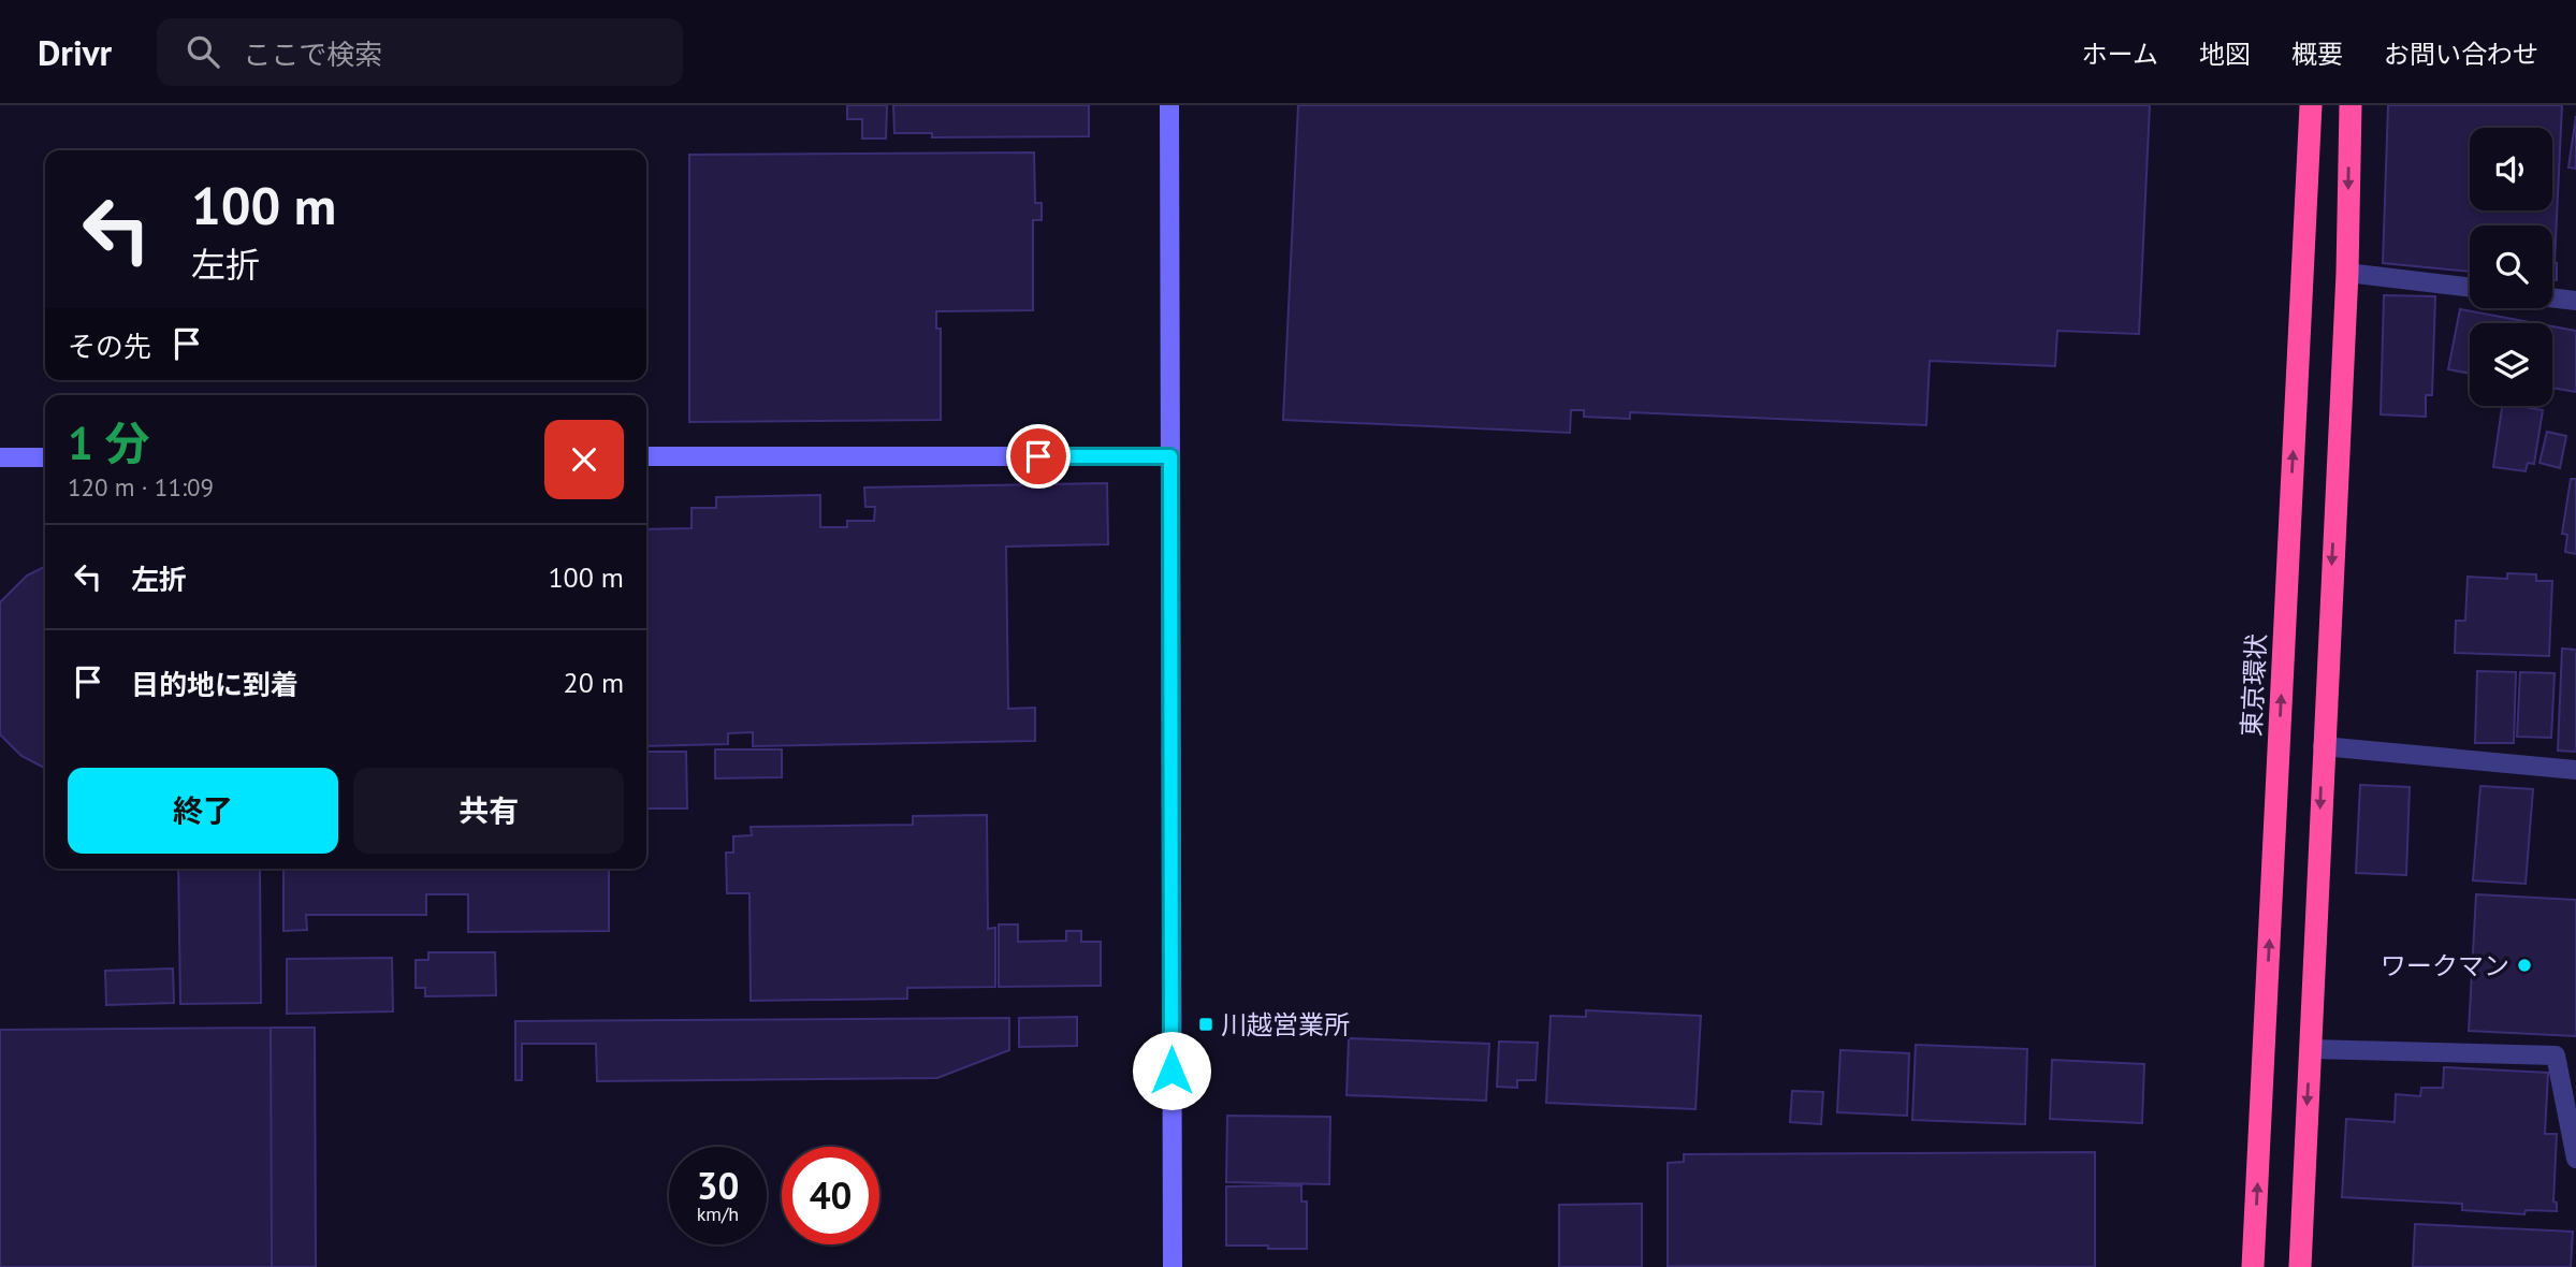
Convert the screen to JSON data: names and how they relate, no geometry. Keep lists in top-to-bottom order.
{
  "streets": {
    "highway": ["東京環状"]
  },
  "places": {
    "other": ["ワークマン"],
    "transit": ["川越営業所"]
  },
  "page": {
    "header": "Drivr",
    "search": "ここで検索",
    "nav": [
      "ホーム",
      "地図",
      "概要",
      "お問い合わせ"
    ],
    "turn": ["100 m", "左折"],
    "then": "その先",
    "heading": ["1 分", "120 m · 11:09"],
    "list": [
      {
        "name": "左折",
        "value": "100 m"
      },
      {
        "name": "目的地に到着",
        "value": "20 m"
      }
    ],
    "buttons": ["終了", "共有"],
    "speed": "30 km/h",
    "limit": "40"
  }
}
